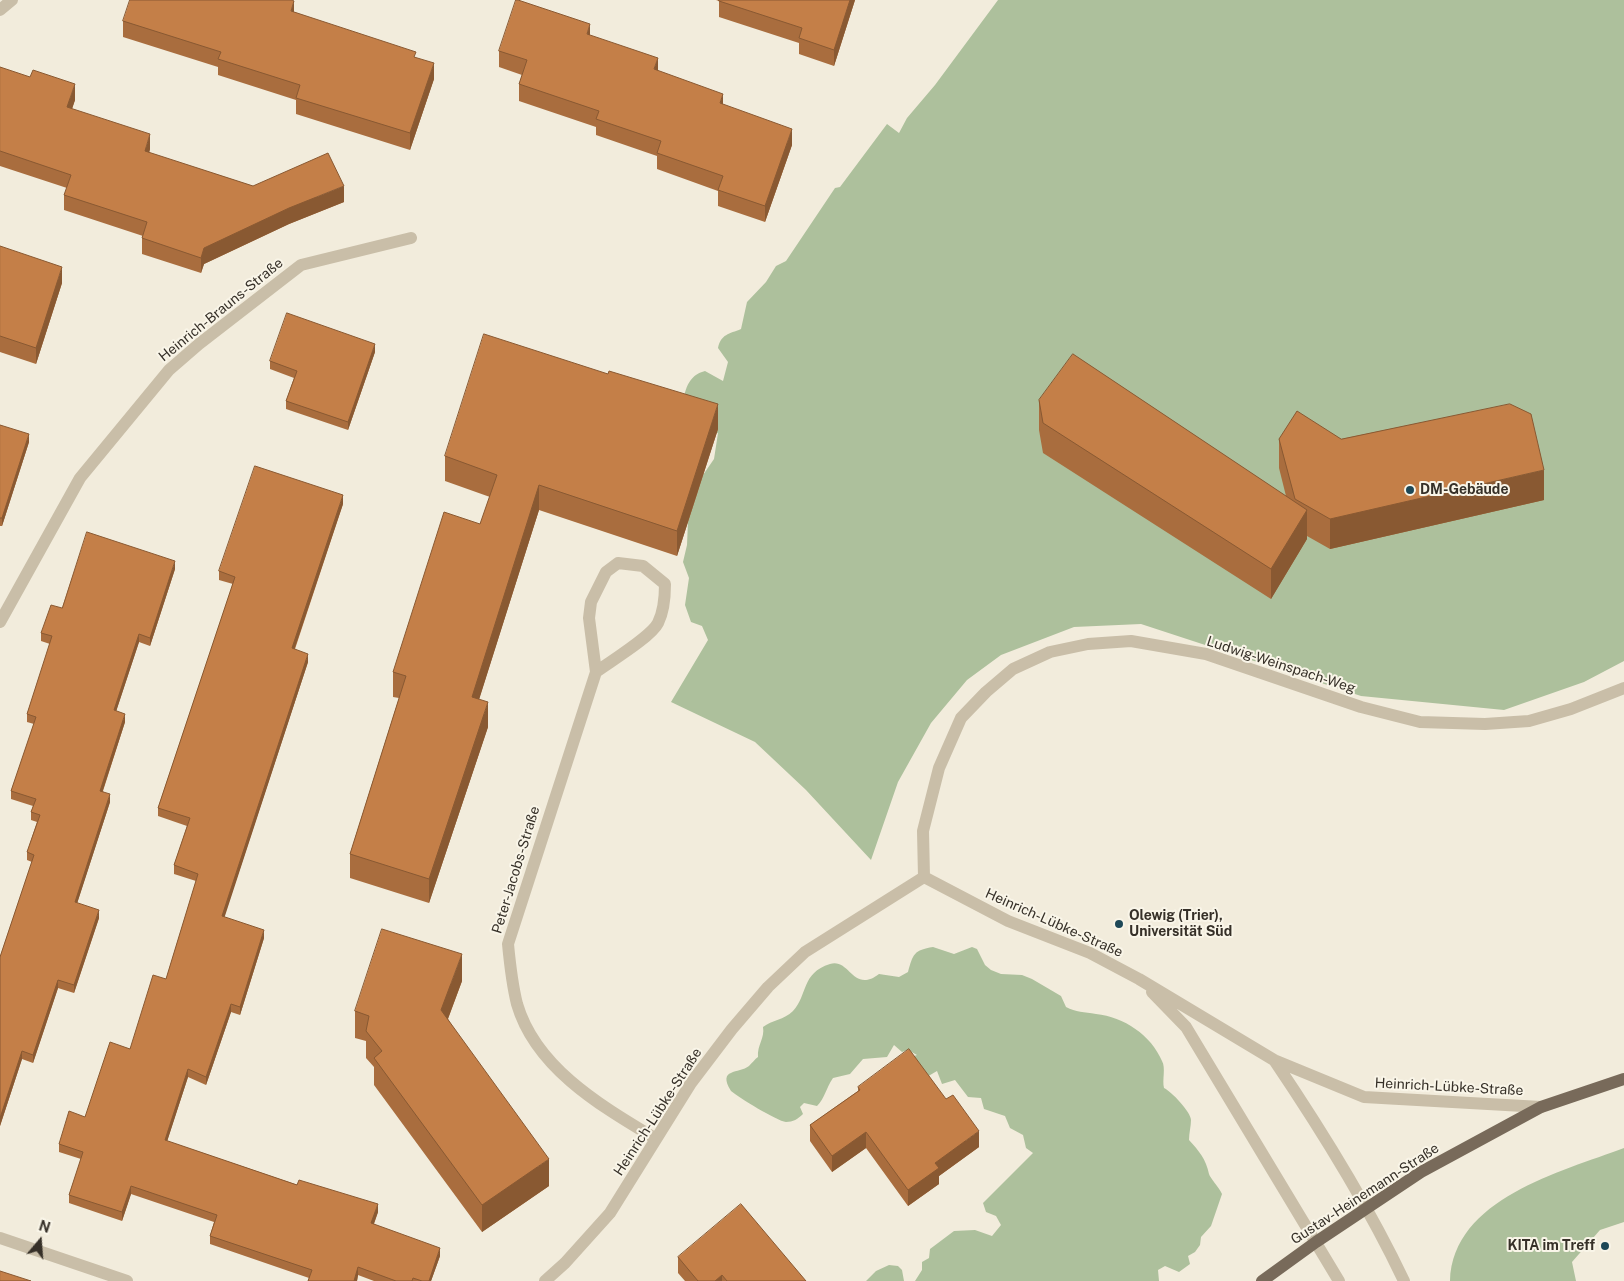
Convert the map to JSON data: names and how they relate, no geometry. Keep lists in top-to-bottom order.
{
  "streets": {
    "main road": ["Gustav-Heinemann-Straße"],
    "street": [
      "Heinrich-Brauns-Straße",
      "Ludwig-Weinspach-Weg",
      "Peter-Jacobs-Straße",
      "Heinrich-Lübke-Straße"
    ]
  },
  "crossings": [
    ["Ludwig-Weinspach-Weg", "Heinrich-Lübke-Straße"],
    ["Peter-Jacobs-Straße", "Heinrich-Lübke-Straße"],
    ["Heinrich-Lübke-Straße", "Gustav-Heinemann-Straße"]
  ],
  "places": ["DM-Gebäude", "Olewig (Trier), Universität Süd", "KITA im Treff"],
  "north": "top"
}
